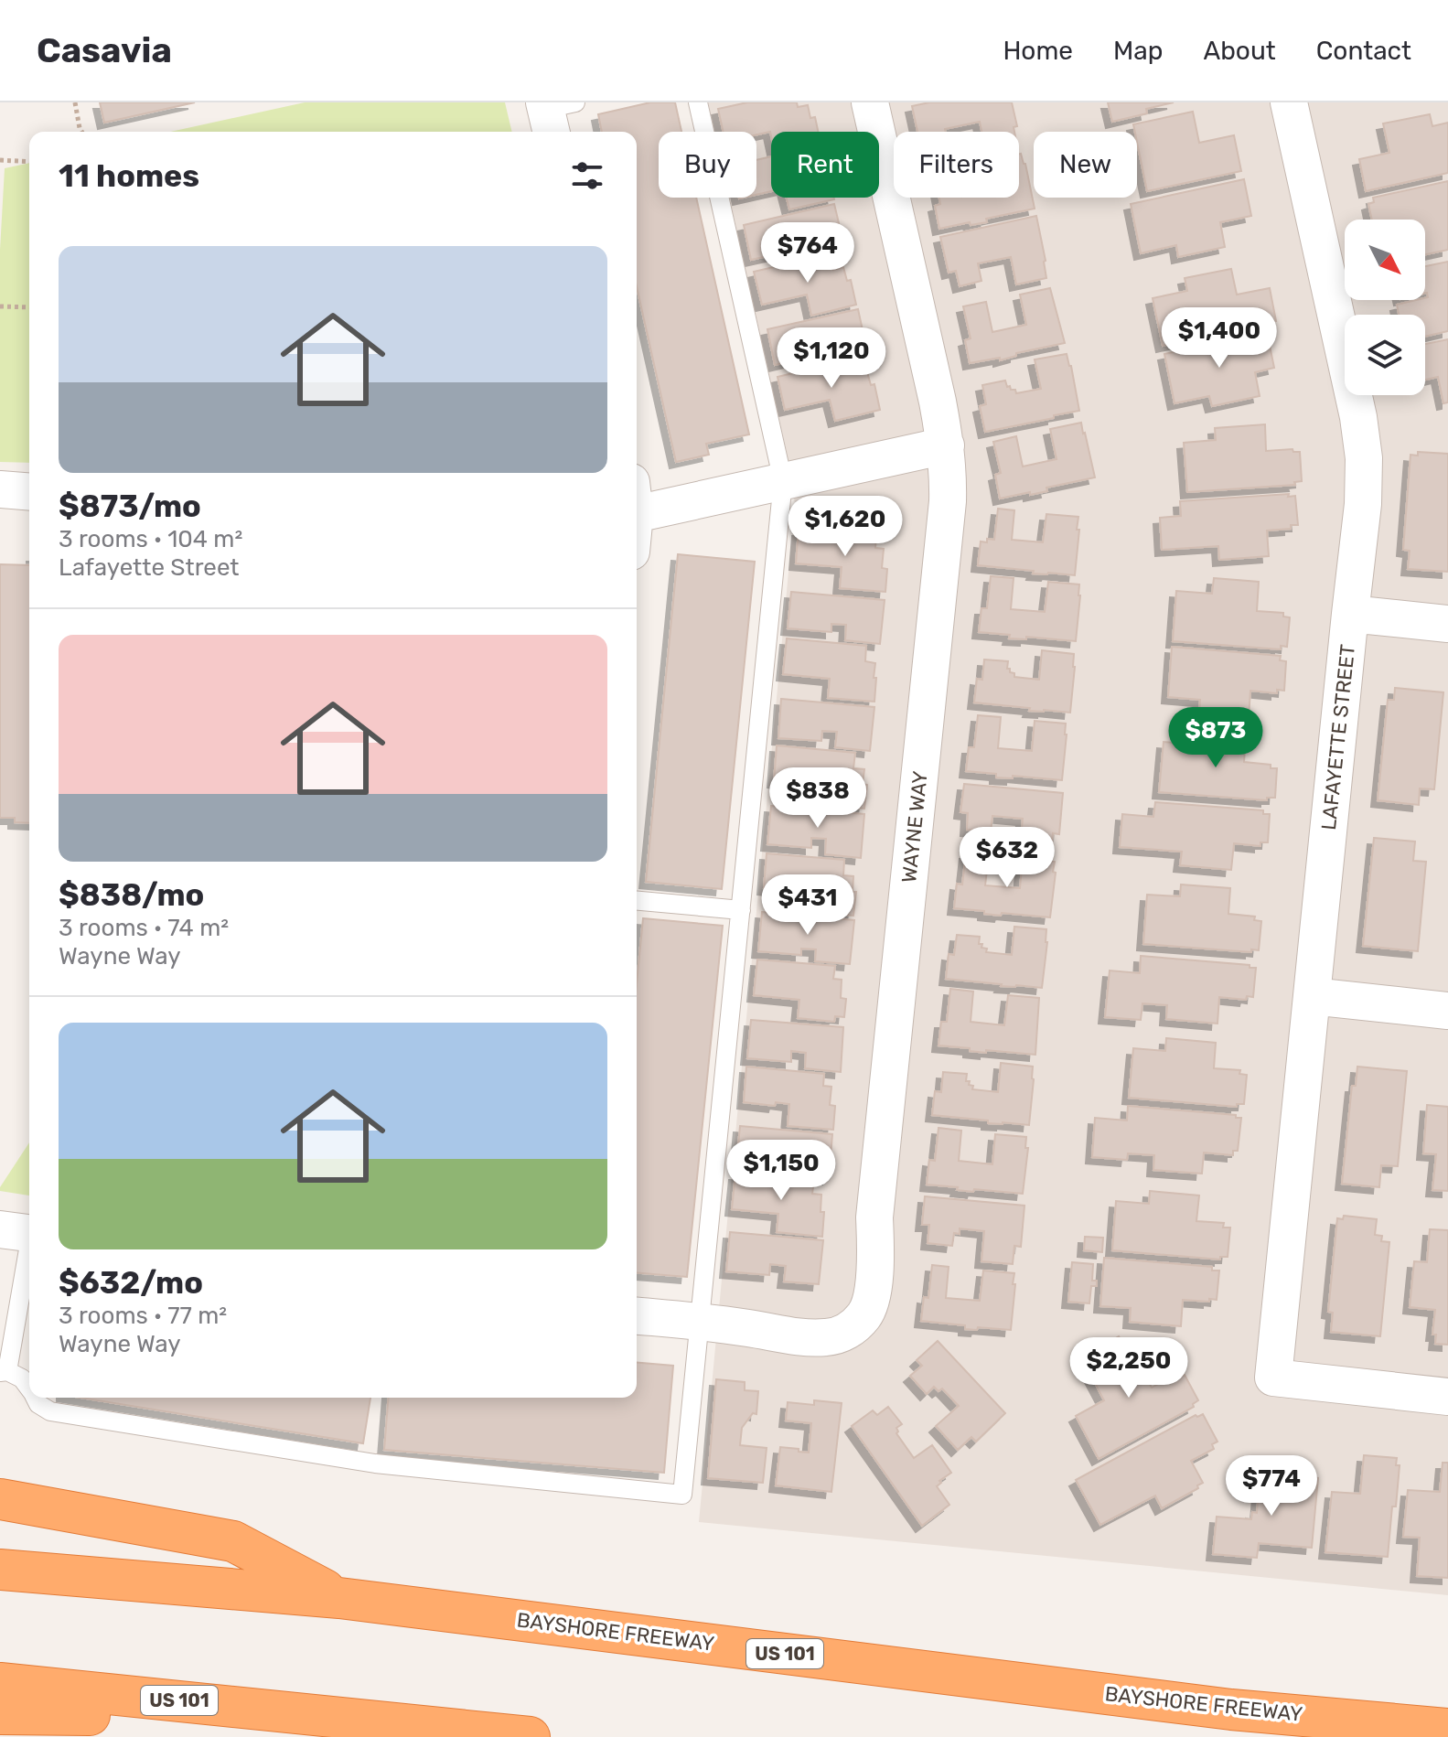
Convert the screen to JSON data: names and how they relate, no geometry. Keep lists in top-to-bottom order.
{
  "streets": {
    "highway": ["BAYSHORE FREEWAY", "US 101"],
    "street": ["LAFAYETTE STREET", "WAYNE WAY"]
  },
  "north": "bottom right",
  "page": {
    "header": "Casavia",
    "nav": [
      "Home",
      "Map",
      "About",
      "Contact"
    ],
    "chip": [
      "Buy",
      "Rent",
      "Filters",
      "New"
    ],
    "heading": "11 homes",
    "list": [
      {
        "name": "$873/mo",
        "note": "3 rooms · 104 m² · Lafayette Street"
      },
      {
        "name": "$838/mo",
        "note": "3 rooms · 74 m² · Wayne Way"
      },
      {
        "name": "$632/mo",
        "note": "3 rooms · 77 m² · Wayne Way"
      }
    ],
    "price": [
      "$764",
      "$1,400",
      "$1,120",
      "$1,620",
      "$873",
      "$838",
      "$632",
      "$431",
      "$1,150",
      "$2,250",
      "$774"
    ]
  }
}
